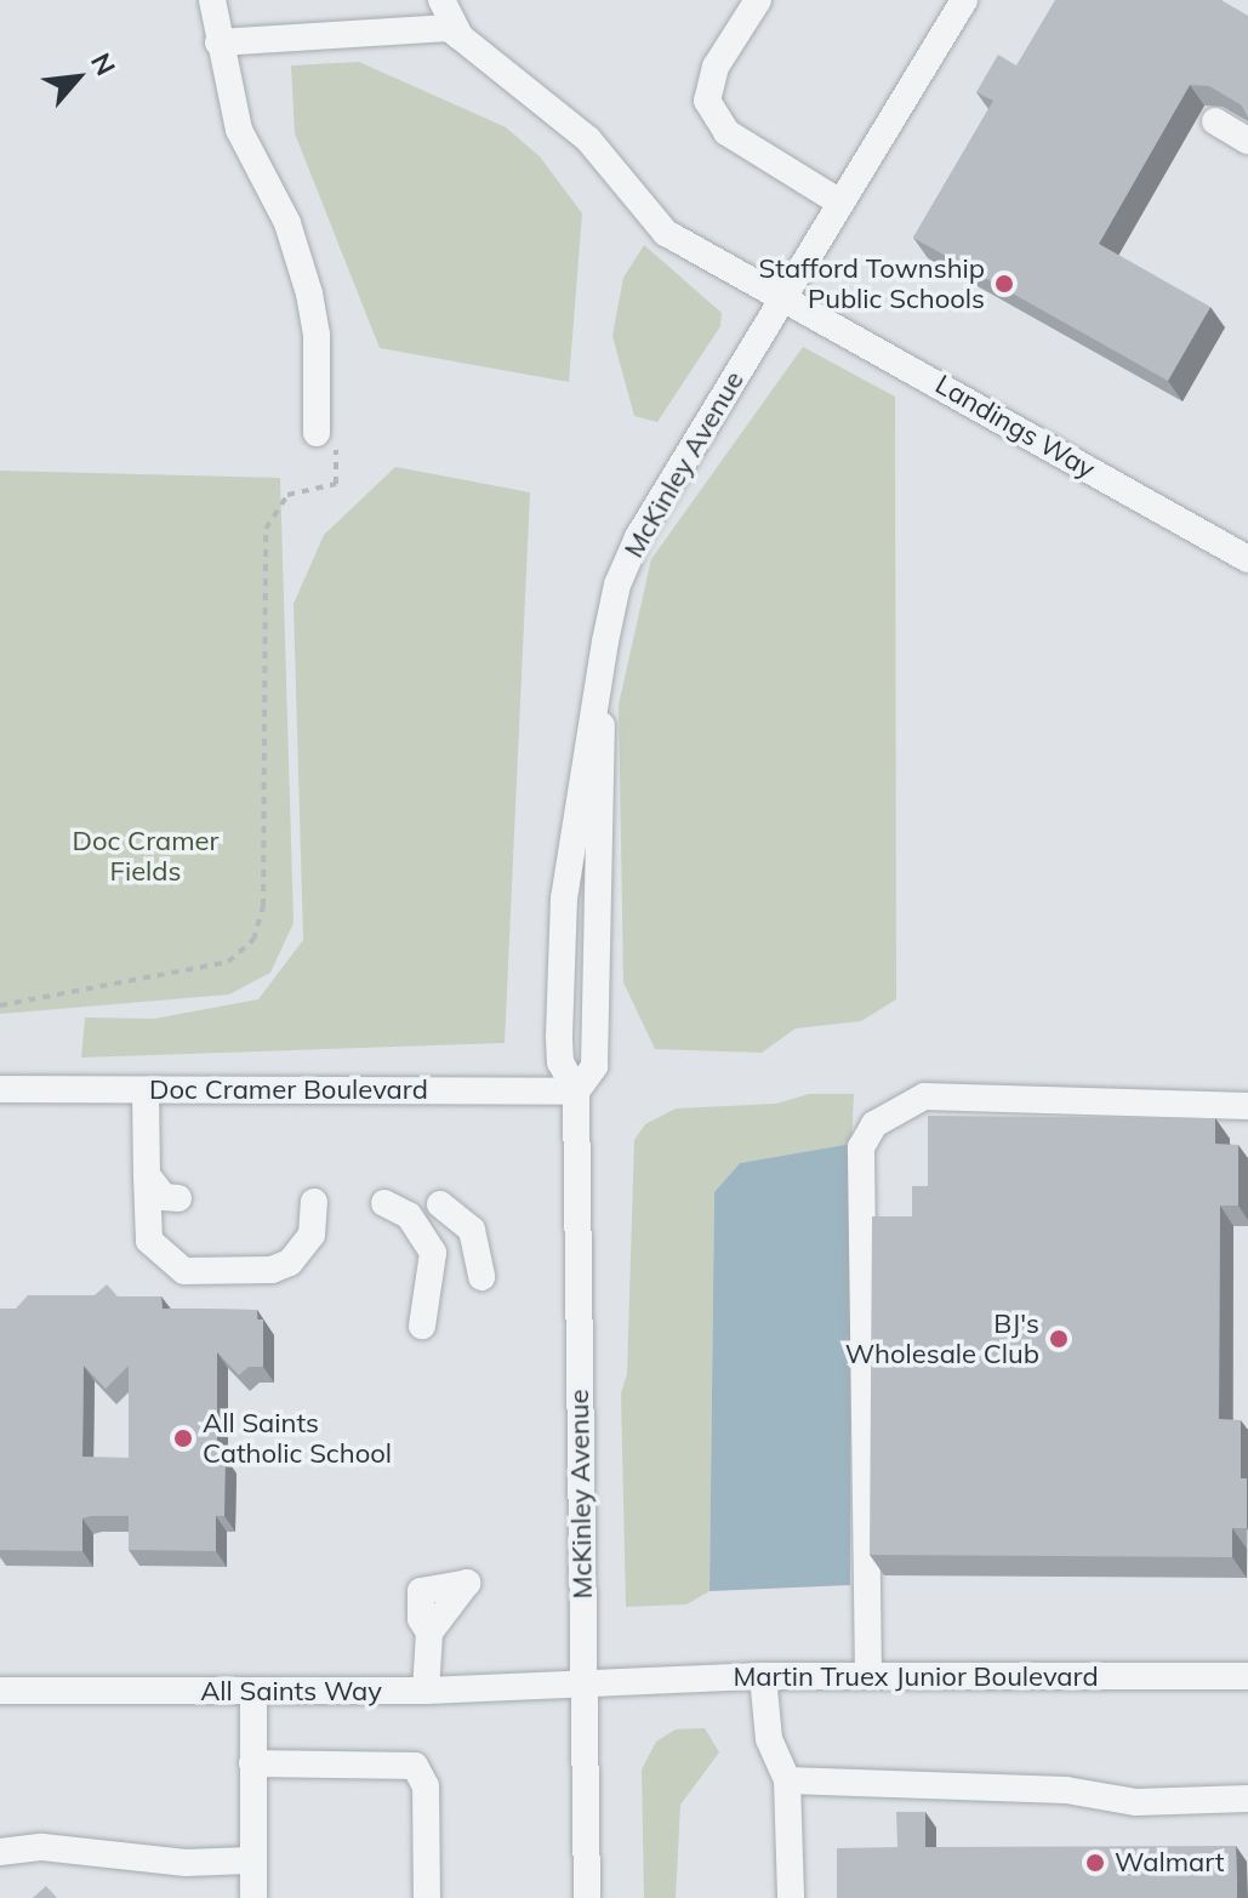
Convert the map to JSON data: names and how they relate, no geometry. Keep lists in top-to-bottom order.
{
  "streets": {
    "street": [
      "Landings Way",
      "McKinley Avenue",
      "Doc Cramer Boulevard",
      "Martin Truex Junior Boulevard",
      "All Saints Way"
    ]
  },
  "crossings": [
    ["Landings Way", "McKinley Avenue"],
    ["McKinley Avenue", "Doc Cramer Boulevard"],
    ["McKinley Avenue", "Martin Truex Junior Boulevard"],
    ["McKinley Avenue", "All Saints Way"],
    ["Martin Truex Junior Boulevard", "All Saints Way"]
  ],
  "parks": ["Doc Cramer Fields"],
  "places": [
    "Stafford Township Public Schools",
    "BJ's Wholesale Club",
    "All Saints Catholic School",
    "Walmart"
  ],
  "north": "top right"
}
